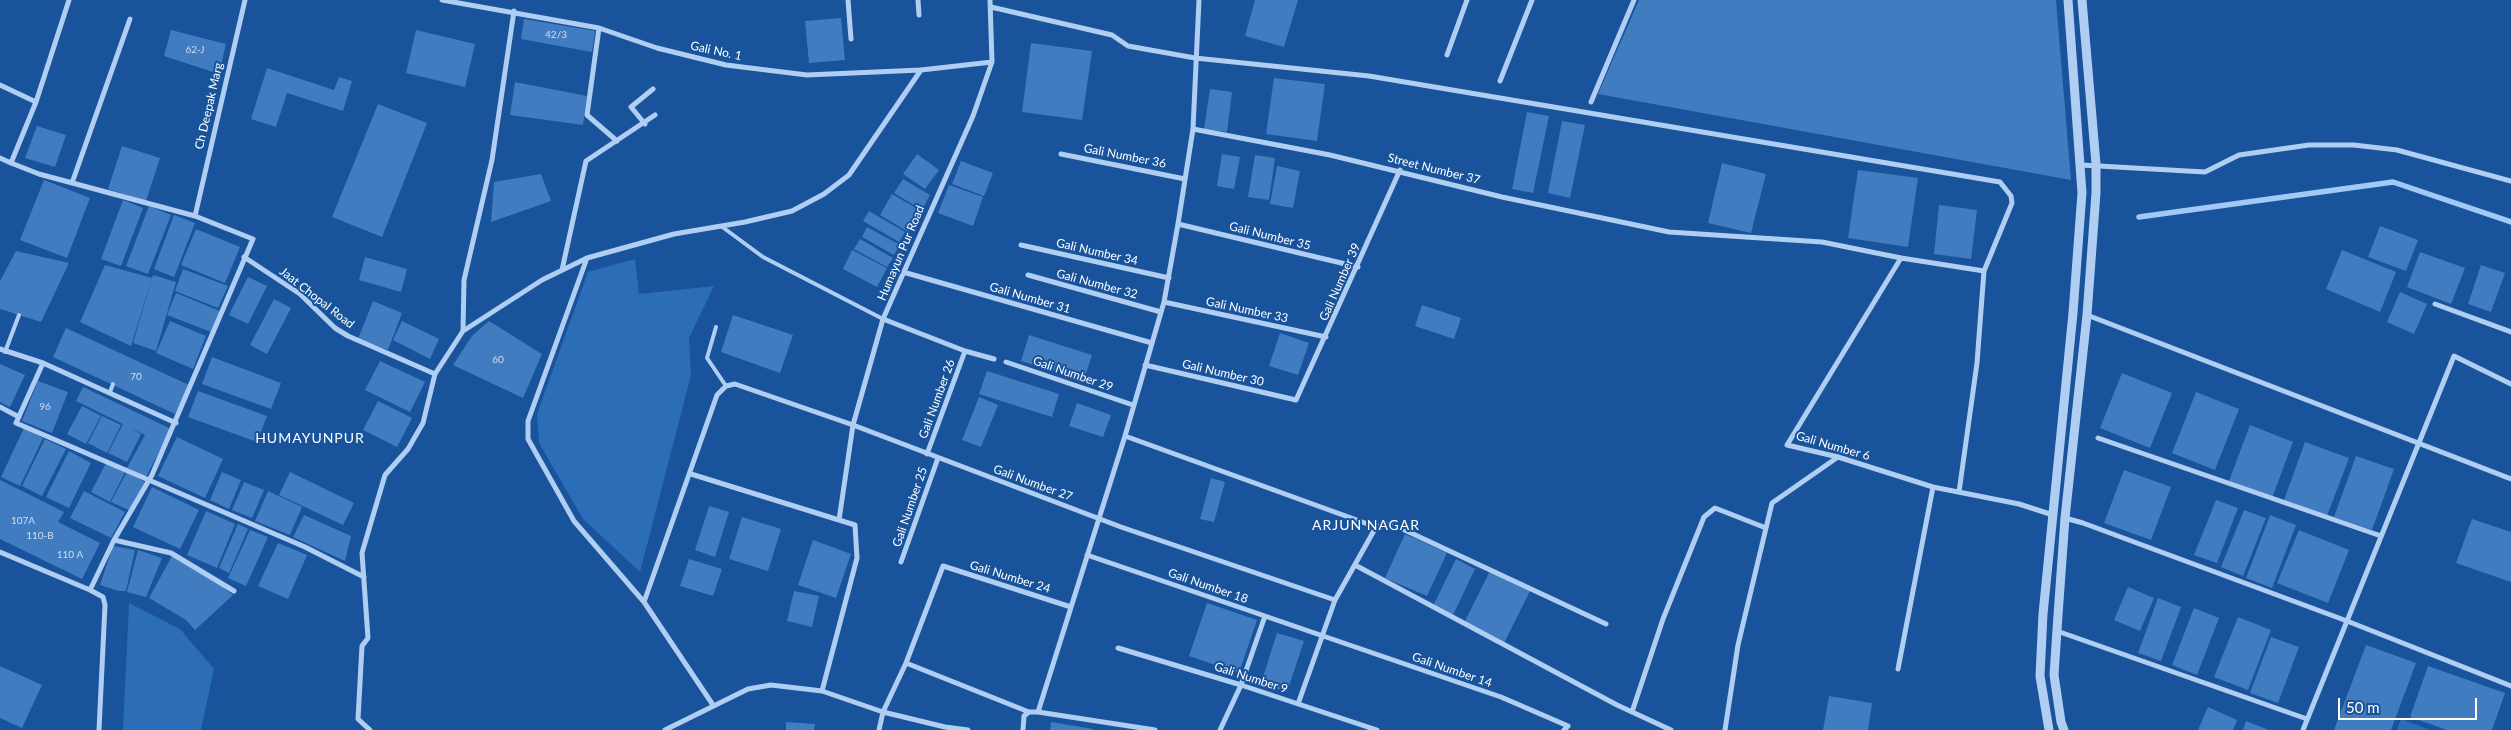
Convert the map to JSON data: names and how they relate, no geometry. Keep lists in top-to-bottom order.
{
  "streets": {
    "street": [
      "Gali No. 1",
      "Ch Deepak Marg",
      "Gali Number 36",
      "Street Number 37",
      "Gali Number 35",
      "Gali Number 34",
      "Humayun Pur Road",
      "Gali Number 39",
      "Gali Number 32",
      "Jaat Chopal Road",
      "Gali Number 31",
      "Gali Number 33",
      "Gali Number 30",
      "Gali Number 29",
      "Gali Number 26",
      "Gali Number 6",
      "Gali Number 27",
      "Gali Number 25",
      "Gali Number 24",
      "Gali Number 18",
      "Gali Number 14",
      "Gali Number 9"
    ]
  },
  "crossings": [
    ["Gali No. 1", "Humayun Pur Road"],
    ["Street Number 37", "Gali Number 39"],
    ["Street Number 37", "Gali Number 6"],
    ["Gali Number 35", "Gali Number 39"],
    ["Humayun Pur Road", "Gali Number 31"],
    ["Humayun Pur Road", "Gali Number 26"],
    ["Humayun Pur Road", "Gali Number 27"],
    ["Gali Number 39", "Gali Number 33"],
    ["Gali Number 39", "Gali Number 30"],
    ["Gali Number 26", "Gali Number 27"],
    ["Gali Number 27", "Gali Number 25"],
    ["Gali Number 18", "Gali Number 14"]
  ],
  "districts": ["HUMAYUNPUR", "ARJUN NAGAR"],
  "house_numbers": [
    "42/3",
    "62-J",
    "60",
    "70",
    "96",
    "107A",
    "110-B",
    "110 A"
  ],
  "scale_bar": "50 m"
}
